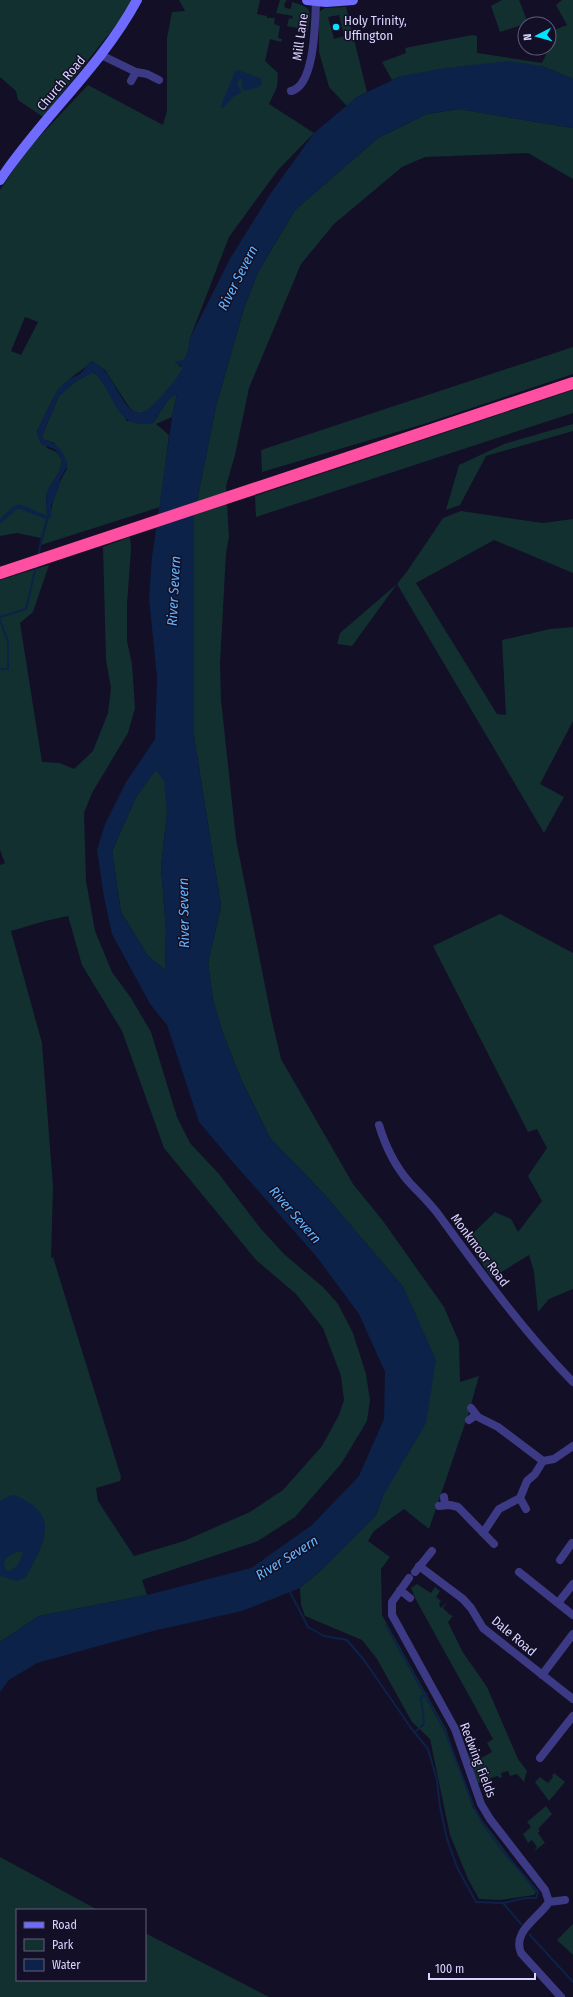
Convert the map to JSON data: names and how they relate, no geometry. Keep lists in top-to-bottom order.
{
  "streets": {
    "street": [
      "Mill Lane",
      "Church Road",
      "Monkmoor Road",
      "Dale Road",
      "Redwing Fields"
    ]
  },
  "water": ["River Severn"],
  "places": ["Holy Trinity, Uffington"],
  "legend": ["Road", "Park", "Water"],
  "scale_bar": "100 m",
  "north": "left"
}
